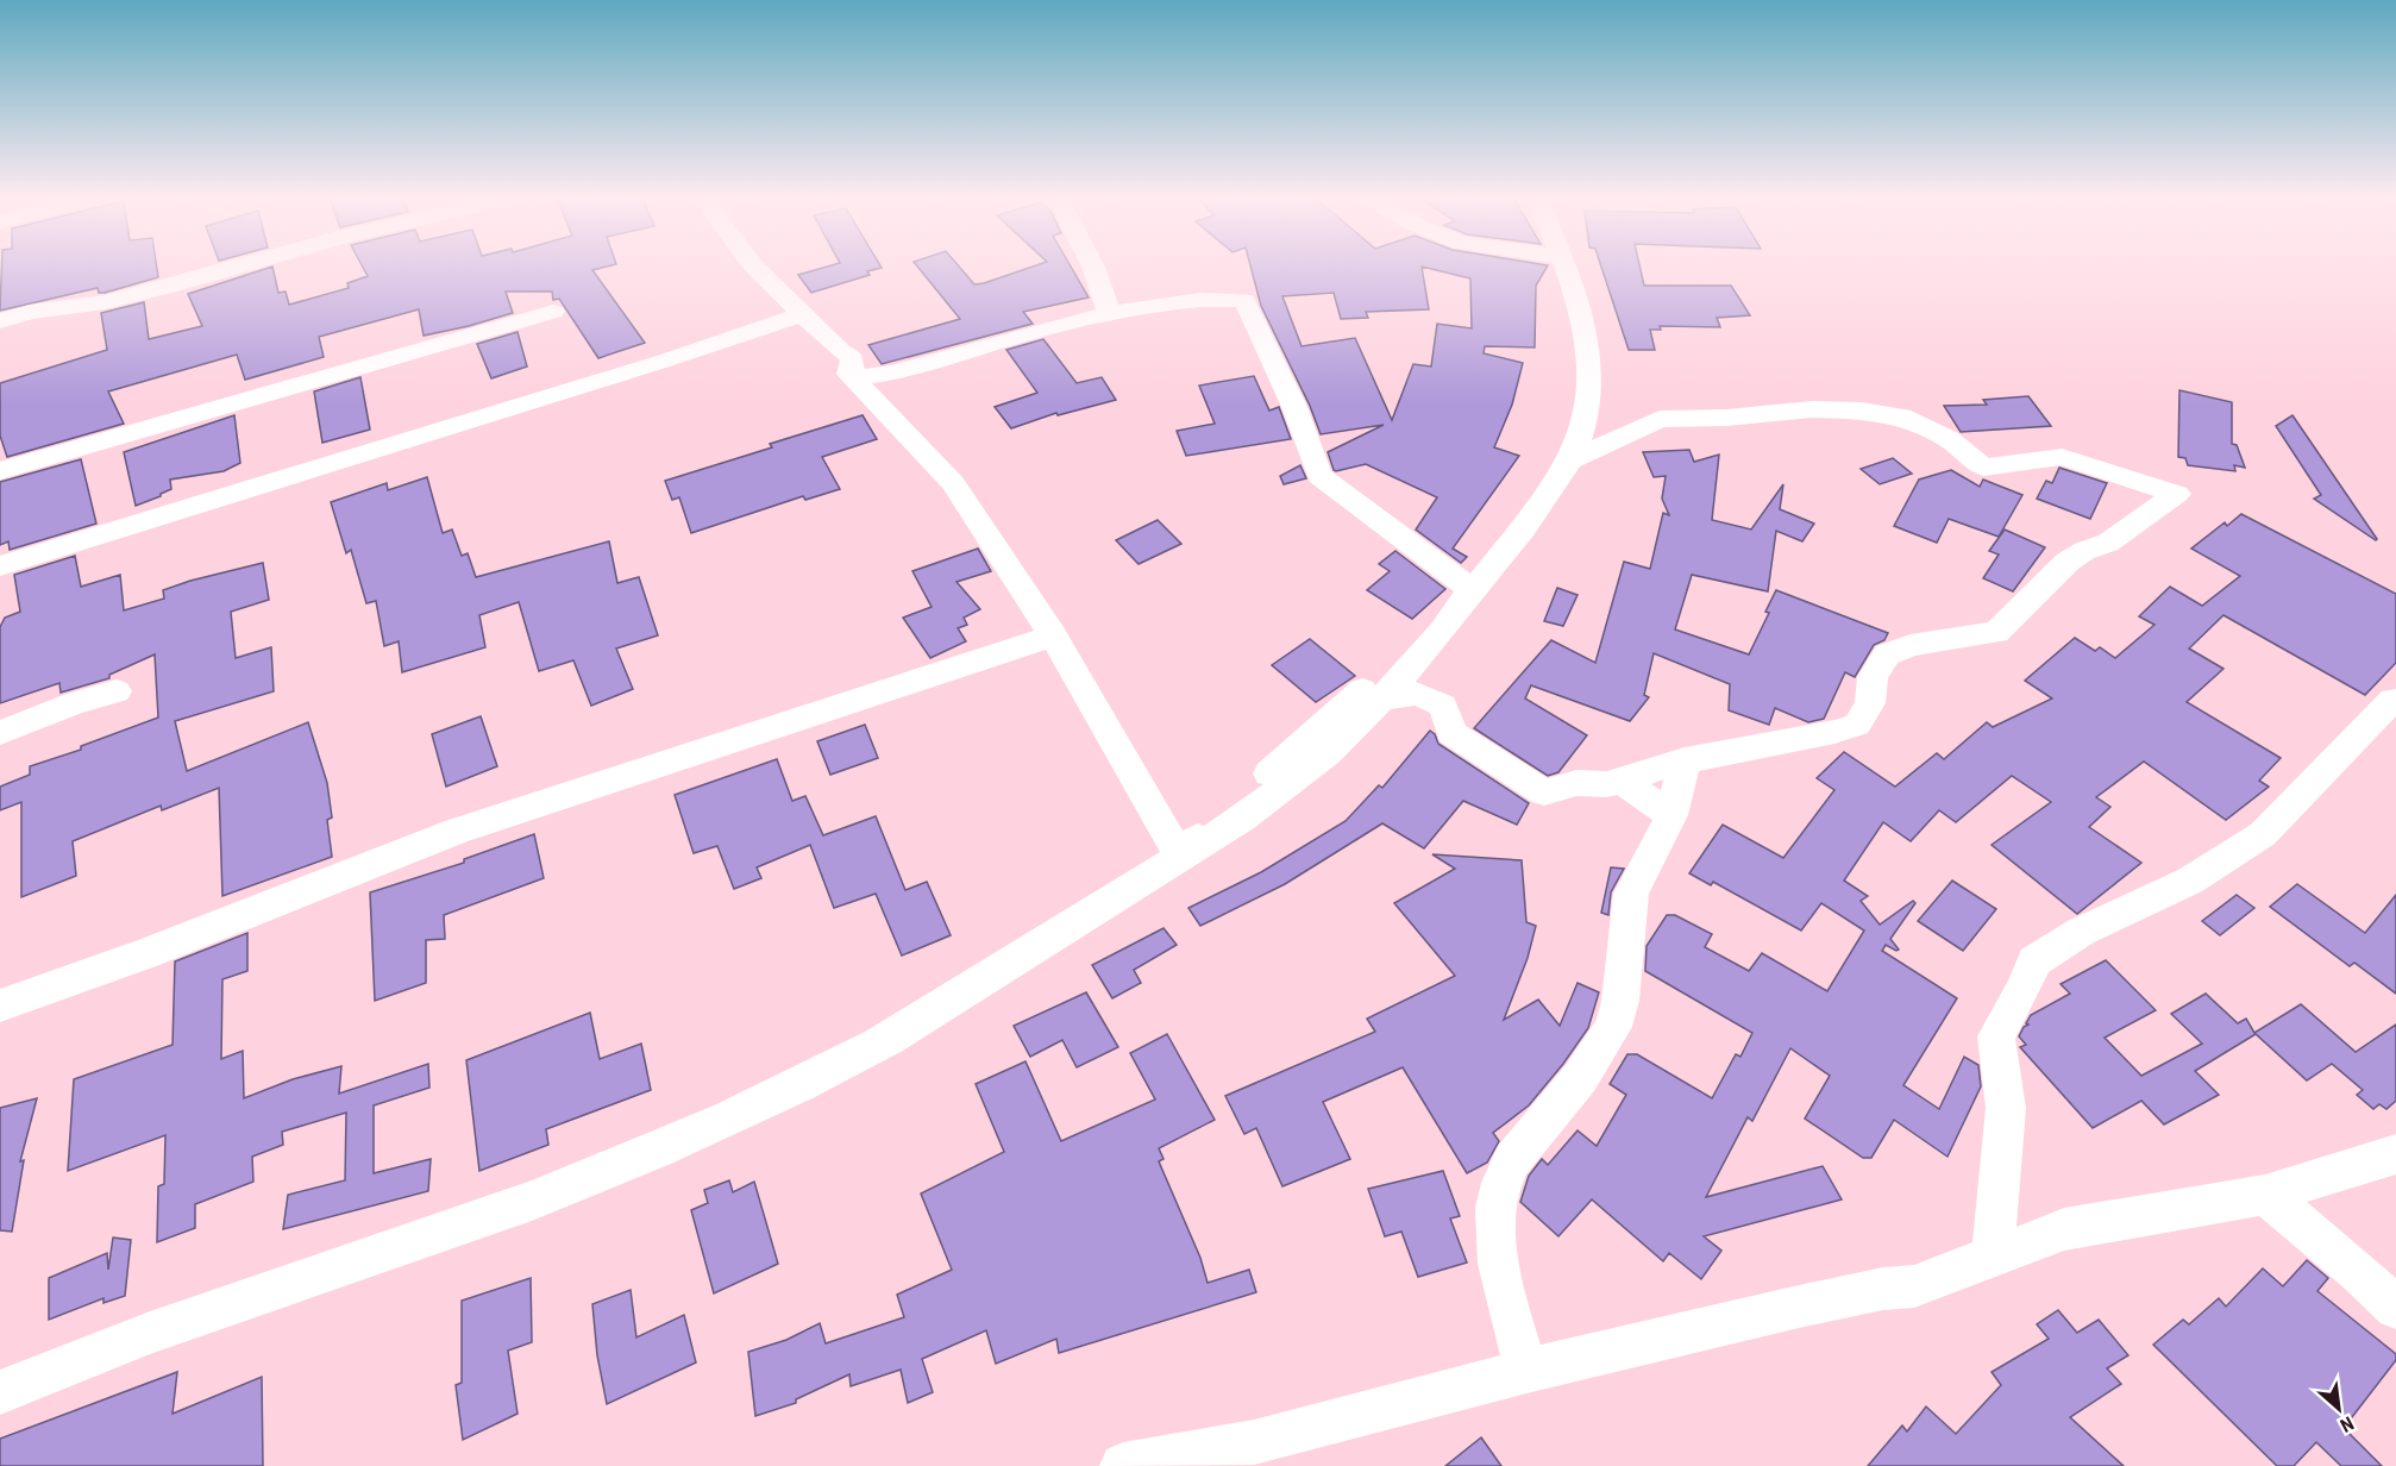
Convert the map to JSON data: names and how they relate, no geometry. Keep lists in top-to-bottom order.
{
  "north": "bottom right"
}
